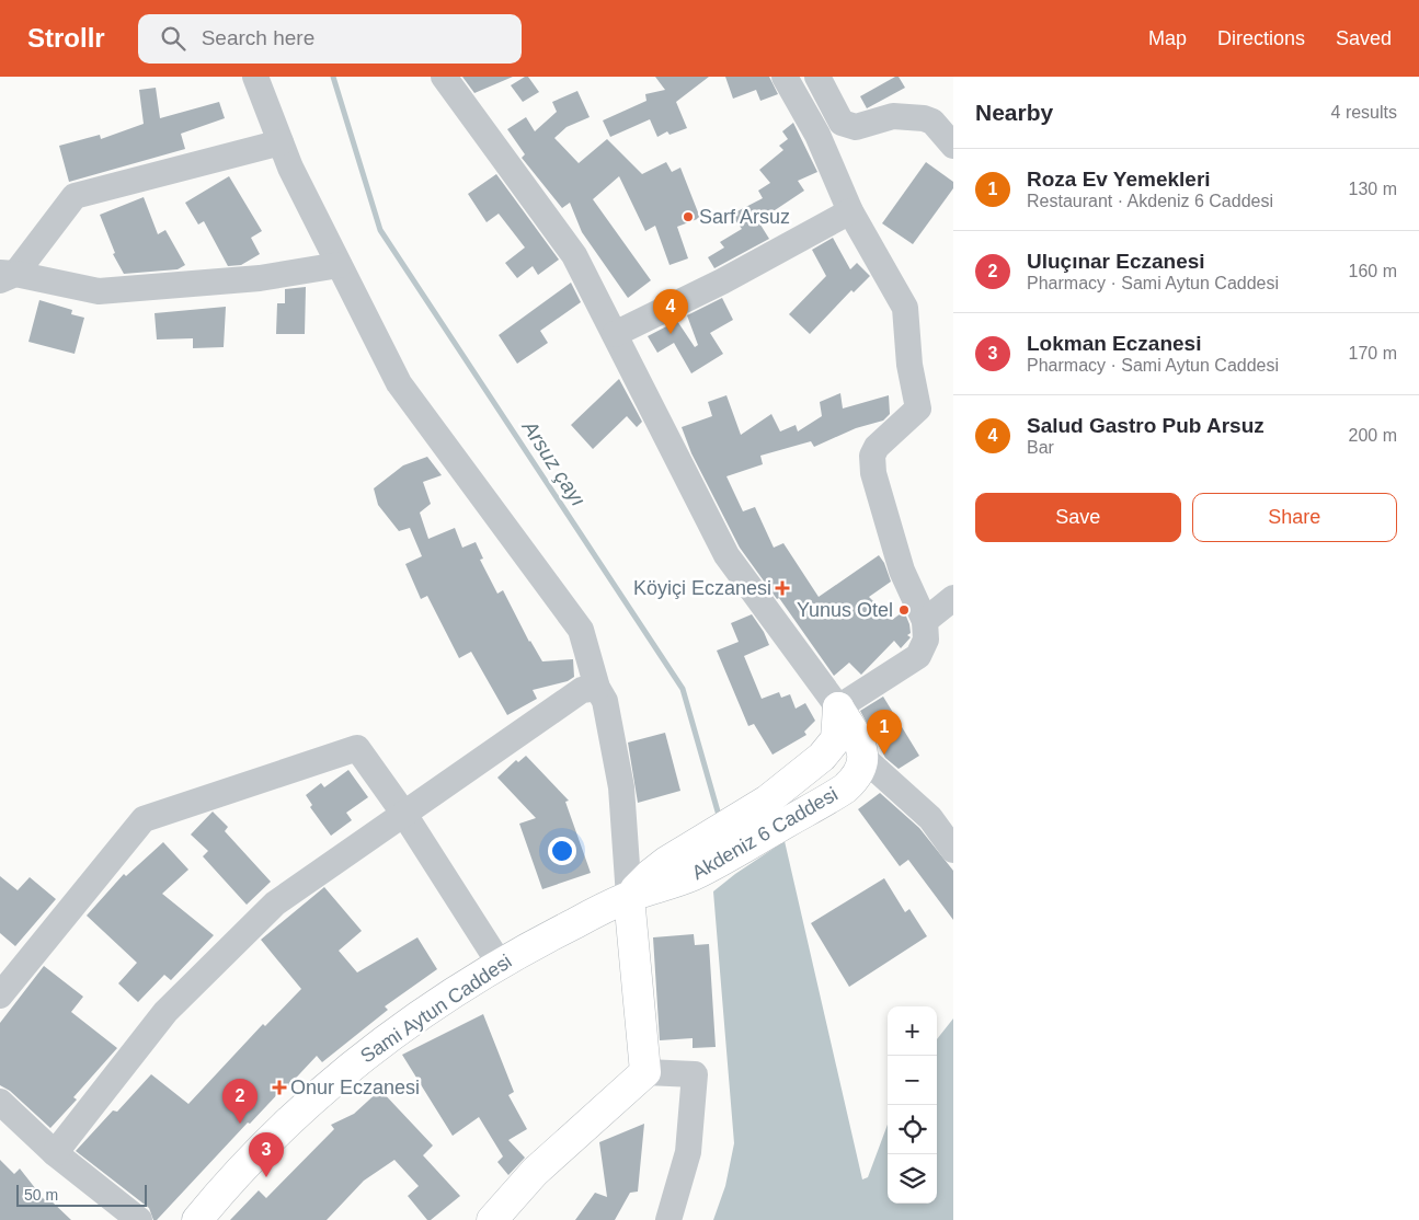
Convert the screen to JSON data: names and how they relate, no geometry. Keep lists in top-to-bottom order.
{
  "streets": {
    "main road": ["Akdeniz 6 Caddesi", "Sami Aytun Caddesi"]
  },
  "crossings": [
    ["Akdeniz 6 Caddesi", "Sami Aytun Caddesi"]
  ],
  "water": ["Arsuz çayı"],
  "places": {
    "other": ["Sarf Arsuz", "Yunus Otel"],
    "health": ["Köyiçi Eczanesi", "Onur Eczanesi"]
  },
  "scale_bar": "50 m",
  "page": {
    "header": "Strollr",
    "search": "Search here",
    "nav": ["Map", "Directions", "Saved"],
    "heading": ["Nearby", "4 results"],
    "list": [
      {
        "mark": "1",
        "name": "Roza Ev Yemekleri",
        "note": "Restaurant · Akdeniz 6 Caddesi",
        "value": "130 m"
      },
      {
        "mark": "2",
        "name": "Uluçınar Eczanesi",
        "note": "Pharmacy · Sami Aytun Caddesi",
        "value": "160 m"
      },
      {
        "mark": "3",
        "name": "Lokman Eczanesi",
        "note": "Pharmacy · Sami Aytun Caddesi",
        "value": "170 m"
      },
      {
        "mark": "4",
        "name": "Salud Gastro Pub Arsuz",
        "note": "Bar",
        "value": "200 m"
      }
    ],
    "pins": [
      "4",
      "1",
      "2",
      "3"
    ],
    "buttons": ["Save", "Share"],
    "map_buttons": ["+", "−"],
    "scale": "50 m"
  }
}
